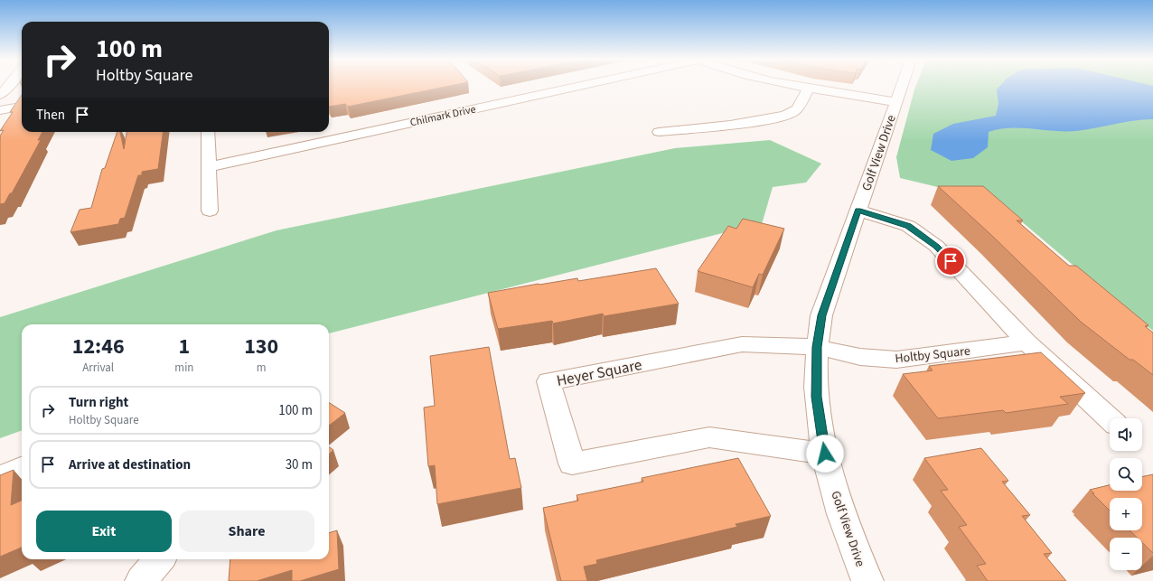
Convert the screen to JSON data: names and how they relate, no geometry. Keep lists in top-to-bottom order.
{
  "streets": {
    "street": [
      "Chilmark Drive",
      "Golf View Drive",
      "Holtby Square",
      "Heyer Square"
    ]
  },
  "crossings": [
    ["Golf View Drive", "Holtby Square"],
    ["Golf View Drive", "Heyer Square"],
    ["Holtby Square", "Heyer Square"]
  ],
  "page": {
    "turn": ["100 m", "Holtby Square"],
    "then": "Then",
    "eta": [
      "12:46",
      "Arrival",
      "1",
      "min",
      "130",
      "m"
    ],
    "list": [
      {
        "name": "Turn right",
        "note": "Holtby Square",
        "value": "100 m"
      },
      {
        "name": "Arrive at destination",
        "value": "30 m"
      }
    ],
    "map_buttons": ["+", "−"],
    "buttons": ["Exit", "Share"]
  }
}
